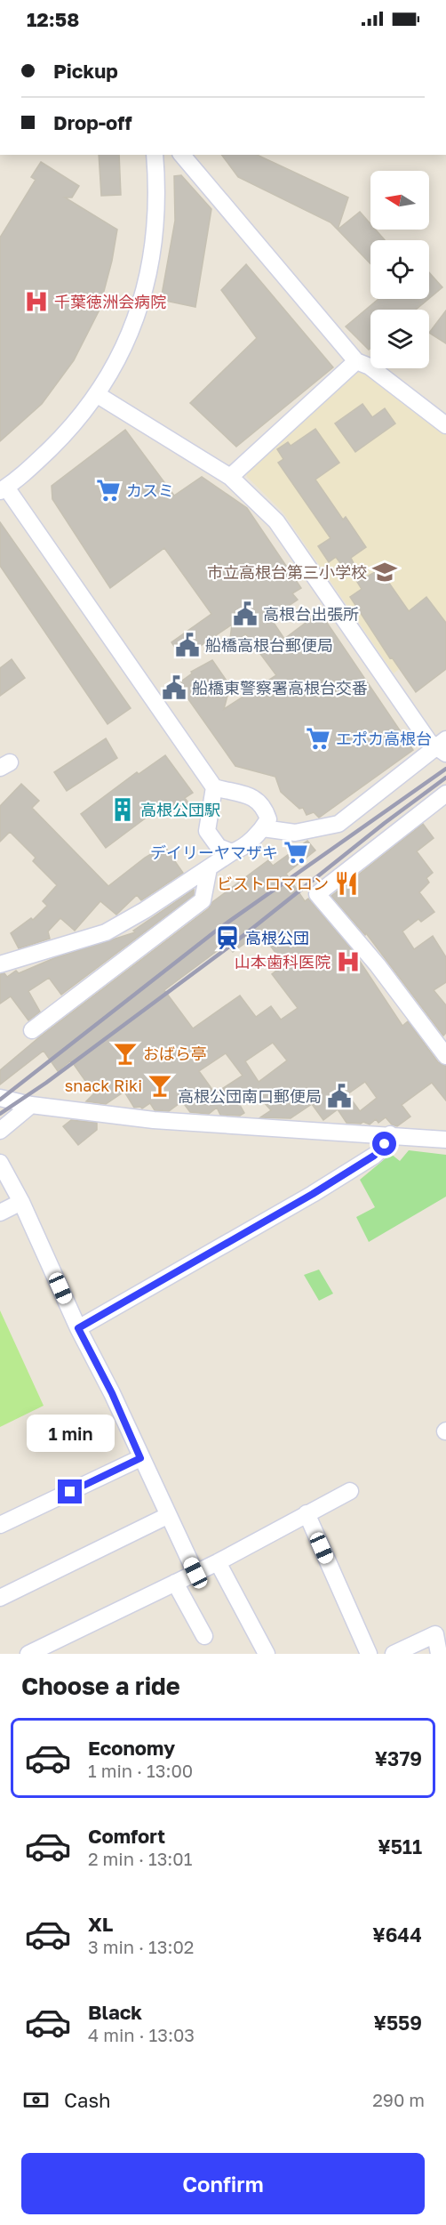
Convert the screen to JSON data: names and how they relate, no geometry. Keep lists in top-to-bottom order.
{
  "places": {
    "hospital": ["千葉徳洲会病院", "山本歯科医院"],
    "supermarket": ["カスミ", "エポカ高根台", "デイリーヤマザキ"],
    "school or university": ["市立高根台第三小学校"],
    "public building": [
      "高根台出張所",
      "船橋高根台郵便局",
      "船橋東警察署高根台交番",
      "高根公団南口郵便局"
    ],
    "building": ["高根公団駅"],
    "restaurant": ["ビストロマロン"],
    "station": ["高根公団"],
    "bar": ["おばら亭", "snack Riki"]
  },
  "north": "left",
  "page": {
    "status": "12:58",
    "banner": ["Pickup", "Drop-off"],
    "bubble": "1 min",
    "heading": "Choose a ride",
    "list": [
      {
        "name": "Economy",
        "note": "1 min · 13:00",
        "value": "¥379"
      },
      {
        "name": "Comfort",
        "note": "2 min · 13:01",
        "value": "¥511"
      },
      {
        "name": "XL",
        "note": "3 min · 13:02",
        "value": "¥644"
      },
      {
        "name": "Black",
        "note": "4 min · 13:03",
        "value": "¥559"
      }
    ],
    "pay": ["Cash", "290 m"],
    "buttons": "Confirm"
  }
}
